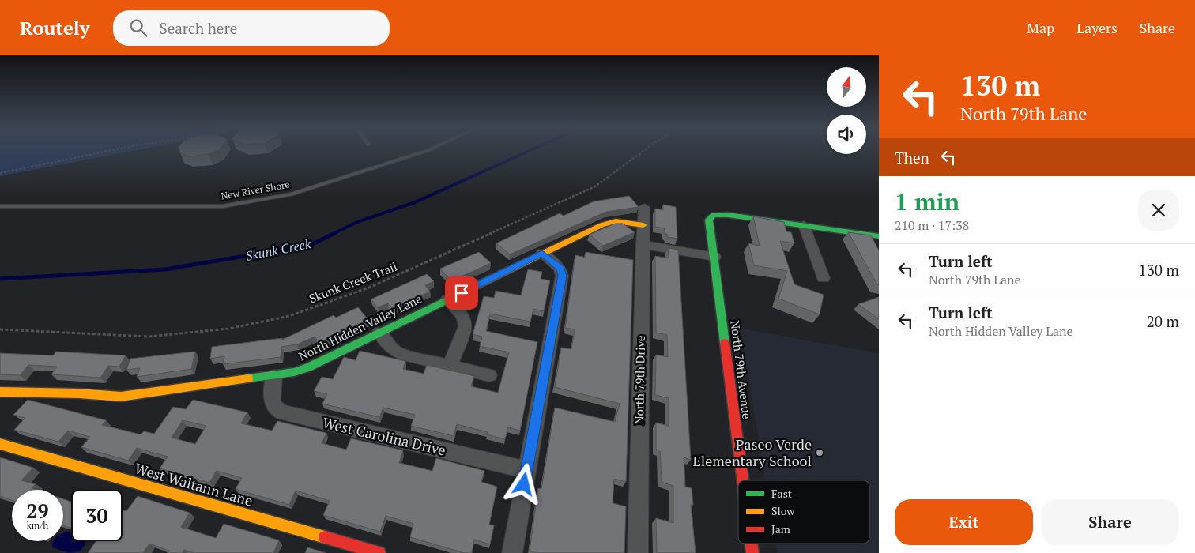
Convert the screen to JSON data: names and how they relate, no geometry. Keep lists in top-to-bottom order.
{
  "streets": {
    "street": [
      "North Hidden Valley Lane",
      "North 79th Avenue",
      "North 79th Drive",
      "West Carolina Drive",
      "West Waltann Lane"
    ],
    "lane": ["New River Shore"],
    "path": ["Skunk Creek Trail"]
  },
  "crossings": [
    ["North Hidden Valley Lane", "North 79th Drive"],
    ["North Hidden Valley Lane", "West Carolina Drive"]
  ],
  "water": ["Skunk Creek"],
  "places": ["Paseo Verde Elementary School"],
  "legend": ["Fast", "Slow", "Jam"],
  "north": "top",
  "page": {
    "header": "Routely",
    "search": "Search here",
    "nav": ["Map", "Layers", "Share"],
    "turn": ["130 m", "North 79th Lane"],
    "then": "Then",
    "heading": ["1 min", "210 m · 17:38"],
    "list": [
      {
        "name": "Turn left",
        "note": "North 79th Lane",
        "value": "130 m"
      },
      {
        "name": "Turn left",
        "note": "North Hidden Valley Lane",
        "value": "20 m"
      }
    ],
    "speed": "29 km/h",
    "limit": "30",
    "buttons": ["Exit", "Share"]
  }
}
